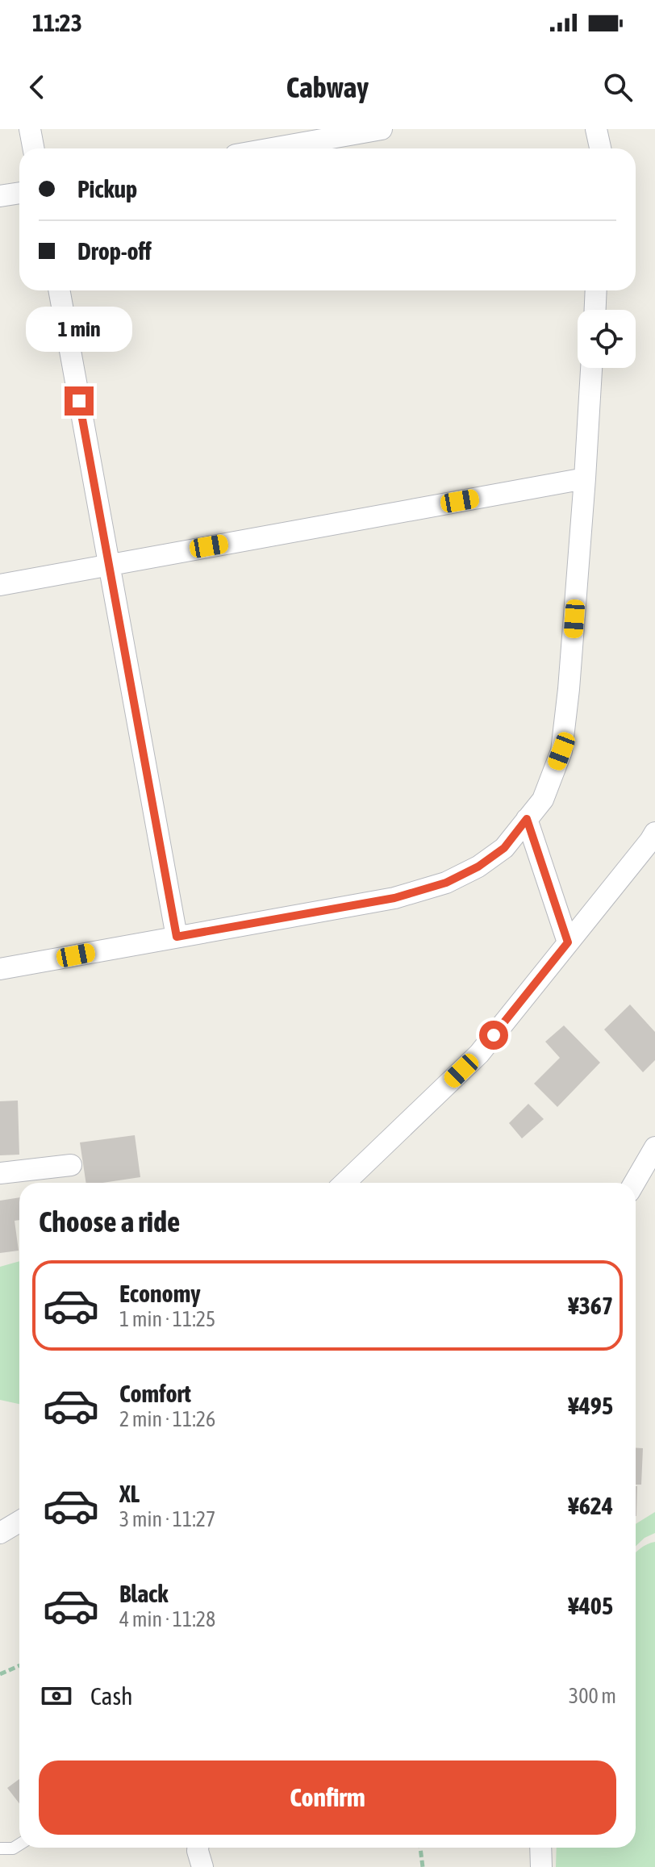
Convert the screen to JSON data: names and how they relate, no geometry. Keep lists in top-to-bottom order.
{
  "page": {
    "status": "11:23",
    "header": "Cabway",
    "banner": ["Pickup", "Drop-off"],
    "bubble": "1 min",
    "heading": "Choose a ride",
    "list": [
      {
        "name": "Economy",
        "note": "1 min · 11:25",
        "value": "¥367"
      },
      {
        "name": "Comfort",
        "note": "2 min · 11:26",
        "value": "¥495"
      },
      {
        "name": "XL",
        "note": "3 min · 11:27",
        "value": "¥624"
      },
      {
        "name": "Black",
        "note": "4 min · 11:28",
        "value": "¥405"
      }
    ],
    "pay": ["Cash", "300 m"],
    "buttons": "Confirm"
  }
}
